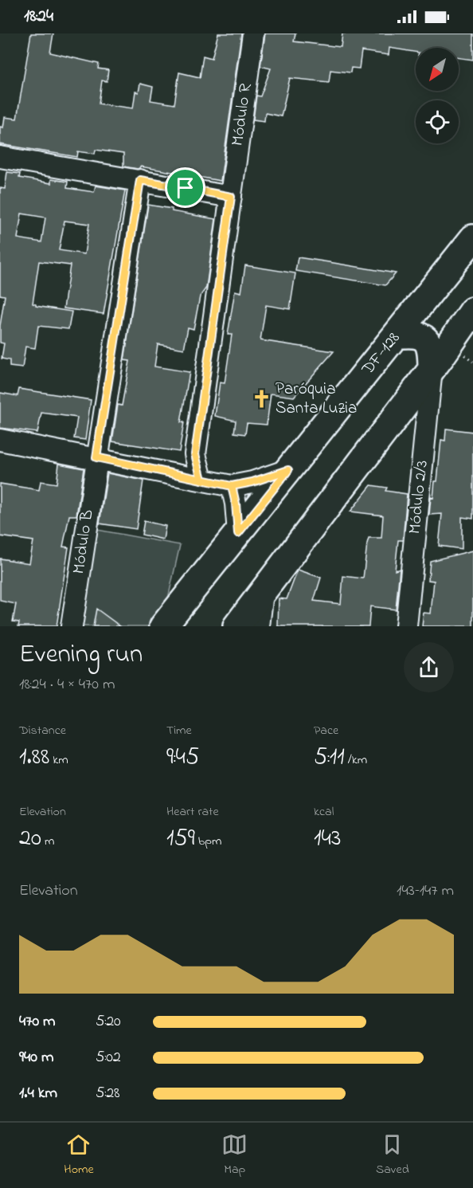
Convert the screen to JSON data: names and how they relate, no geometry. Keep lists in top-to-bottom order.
{
  "streets": {
    "main road": ["DF-128"],
    "street": ["Módulo R", "Módulo 2/3", "Módulo B"]
  },
  "places": {
    "church": ["Paróquia Santa Luzia"]
  },
  "north": "bottom left",
  "page": {
    "status": "18:24",
    "heading": ["Evening run", "18:24 · 4 × 470 m"],
    "stats": [
      ["Distance", "1.88 km"],
      ["Time", "9:45"],
      ["Pace", "5:11 /km"],
      ["Elevation", "20 m"],
      ["Heart rate", "159 bpm"],
      ["kcal", "143"]
    ],
    "chart": ["Elevation", "143–147 m"],
    "list": [
      {
        "name": "470 m",
        "note": "5:20"
      },
      {
        "name": "940 m",
        "note": "5:02"
      },
      {
        "name": "1.4 km",
        "note": "5:28"
      }
    ],
    "tabs": ["Home", "Map", "Saved"]
  }
}
